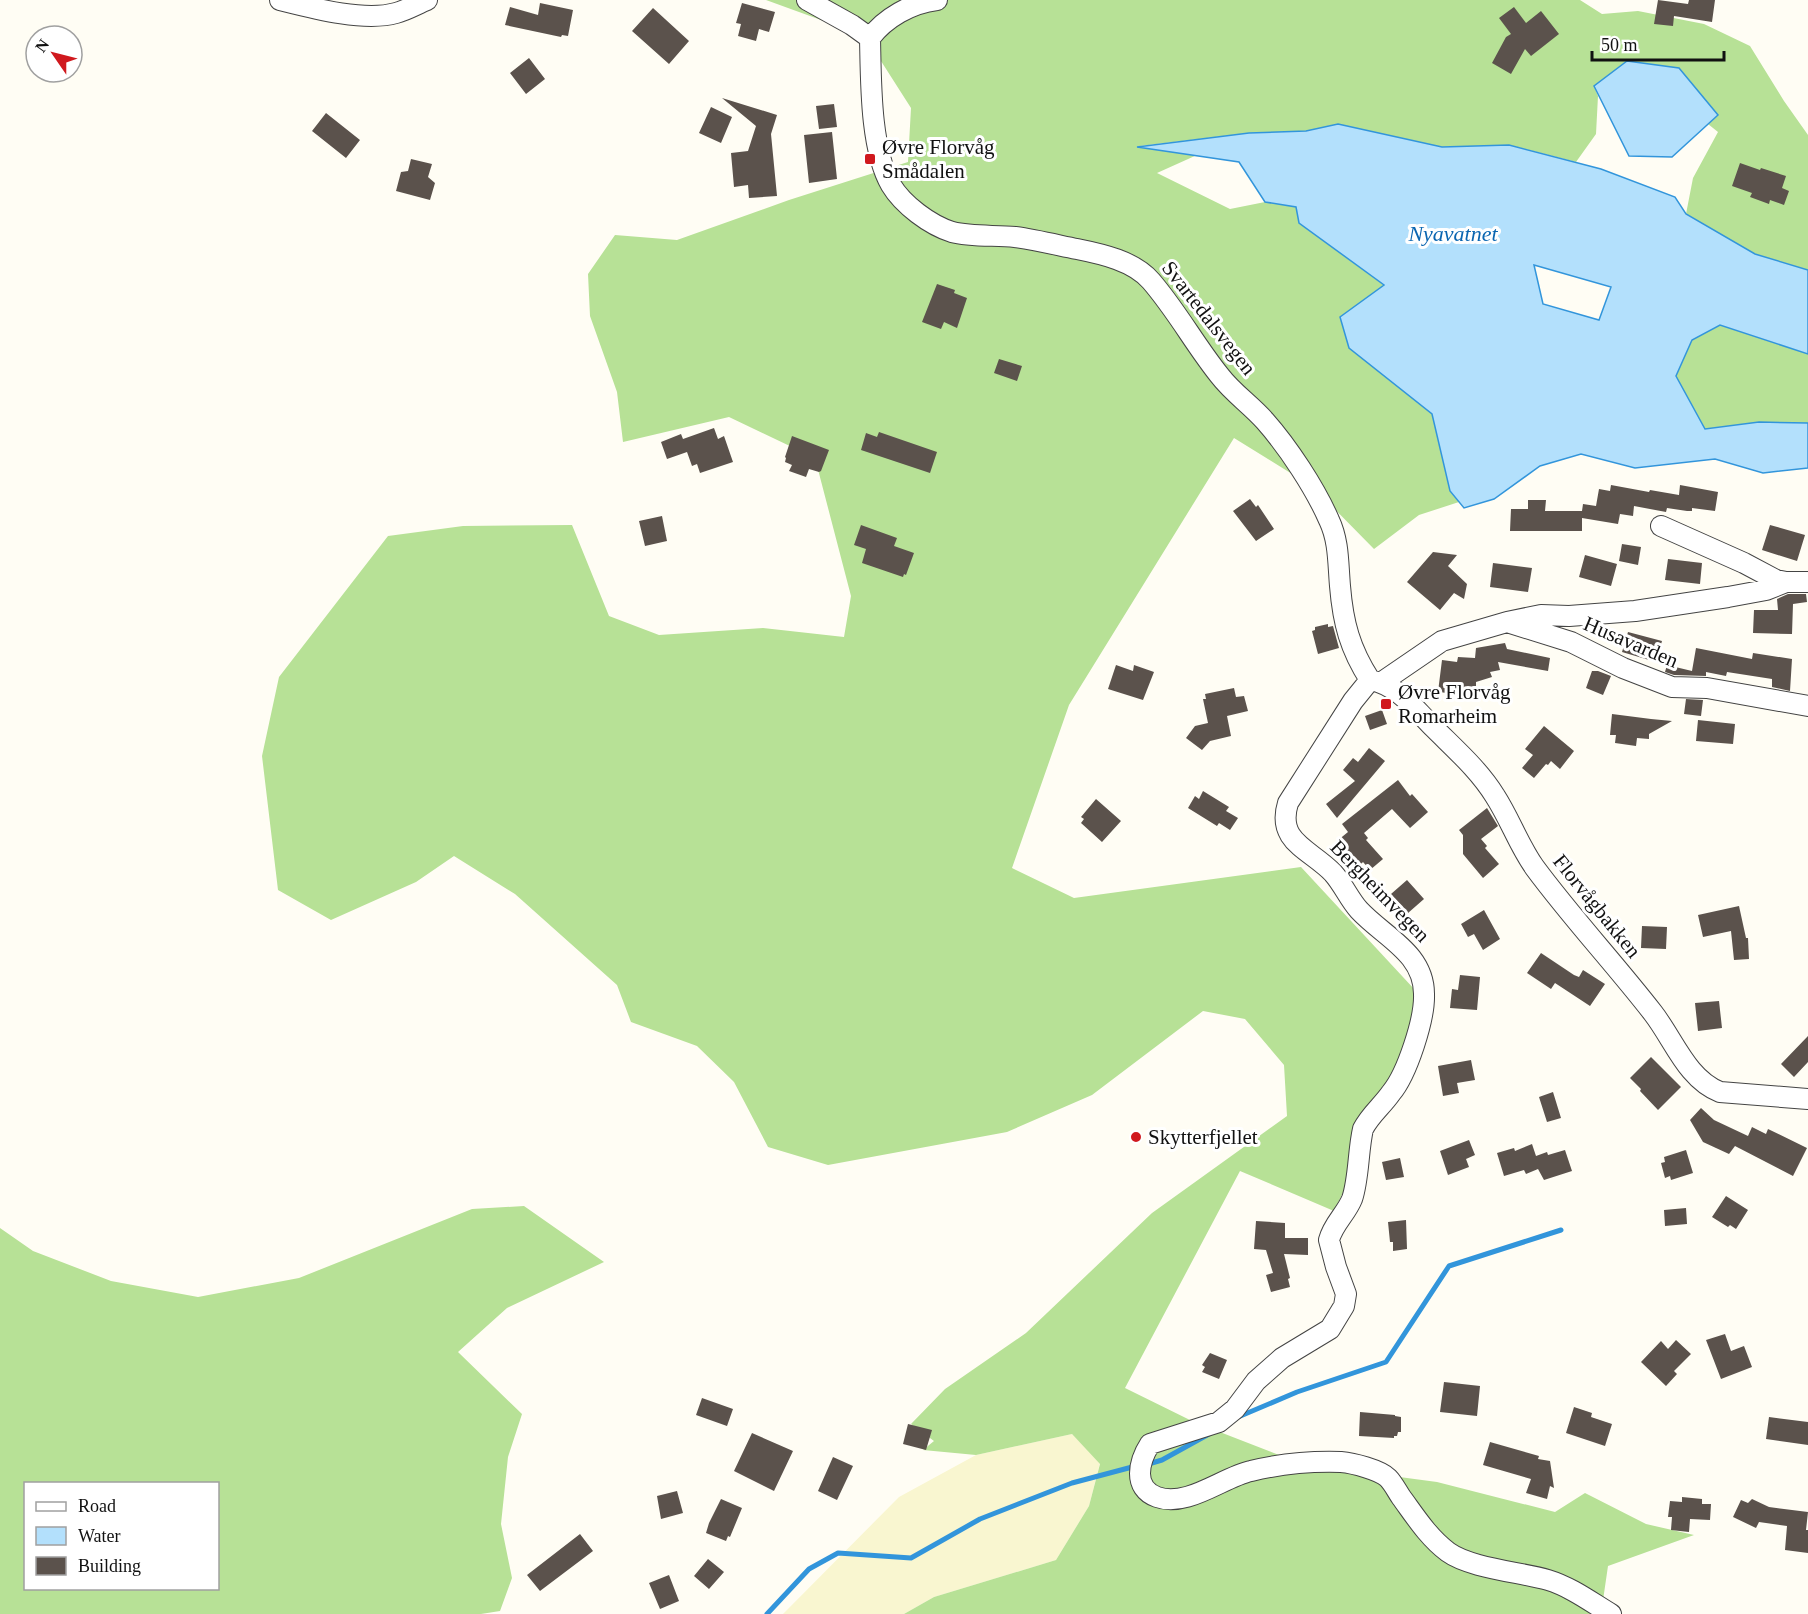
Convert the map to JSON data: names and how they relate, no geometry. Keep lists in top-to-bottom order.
{
  "streets": {
    "street": [
      "Svartedalsvegen",
      "Husavarden",
      "Bergheimvegen",
      "Florvågbakken"
    ]
  },
  "crossings": [
    ["Svartedalsvegen", "Husavarden"],
    ["Svartedalsvegen", "Bergheimvegen"],
    ["Svartedalsvegen", "Florvågbakken"],
    ["Husavarden", "Bergheimvegen"],
    ["Husavarden", "Florvågbakken"],
    ["Bergheimvegen", "Florvågbakken"]
  ],
  "water": ["Nyavatnet"],
  "places": {
    "transit": ["Øvre Florvåg Smådalen", "Øvre Florvåg Romarheim"],
    "other": ["Skytterfjellet"]
  },
  "legend": ["Road", "Water", "Building"],
  "scale_bar": "50 m",
  "north": "top left"
}
